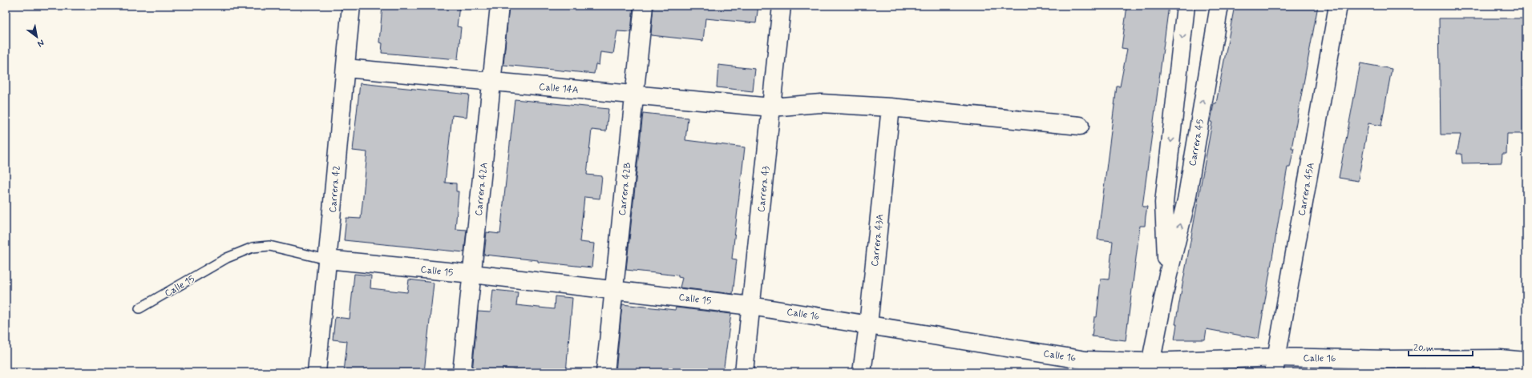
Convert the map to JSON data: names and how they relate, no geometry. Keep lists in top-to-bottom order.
{
  "streets": {
    "street": [
      "Calle 14A",
      "Carrera 45",
      "Carrera 42",
      "Carrera 42A",
      "Carrera 42B",
      "Carrera 43",
      "Carrera 45A",
      "Carrera 43A",
      "Calle 15",
      "Calle 16"
    ]
  },
  "crossings": [
    ["Calle 14A", "Carrera 42"],
    ["Calle 14A", "Carrera 42A"],
    ["Calle 14A", "Carrera 42B"],
    ["Calle 14A", "Carrera 43"],
    ["Calle 14A", "Carrera 43A"],
    ["Carrera 45", "Calle 16"],
    ["Carrera 42", "Calle 15"],
    ["Carrera 42A", "Calle 15"],
    ["Carrera 42B", "Calle 15"],
    ["Carrera 43", "Calle 15"],
    ["Carrera 43", "Calle 16"],
    ["Carrera 45A", "Calle 16"],
    ["Carrera 43A", "Calle 16"],
    ["Calle 15", "Calle 16"]
  ],
  "scale_bar": "20 m",
  "north": "bottom right"
}
